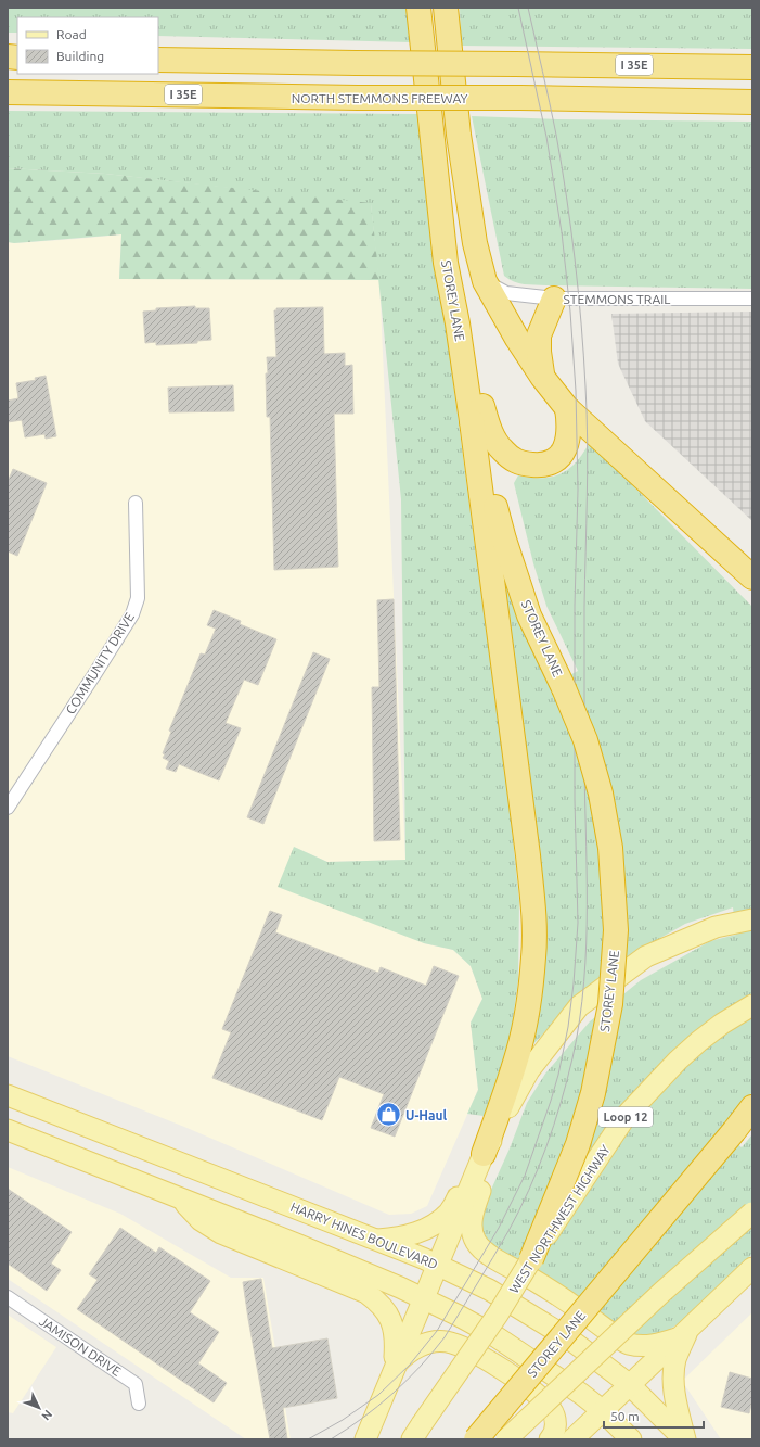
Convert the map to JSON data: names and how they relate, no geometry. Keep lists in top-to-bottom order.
{
  "streets": {
    "highway": ["I 35E", "NORTH STEMMONS FREEWAY", "STOREY LANE"],
    "main road": ["Loop 12", "WEST NORTHWEST HIGHWAY", "HARRY HINES BOULEVARD"],
    "street": ["STEMMONS TRAIL", "COMMUNITY DRIVE", "JAMISON DRIVE"]
  },
  "crossings": [
    ["STOREY LANE", "WEST NORTHWEST HIGHWAY"]
  ],
  "places": {
    "shop": ["U-Haul"]
  },
  "legend": ["Road", "Building"],
  "scale_bar": "50 m",
  "north": "bottom right"
}
